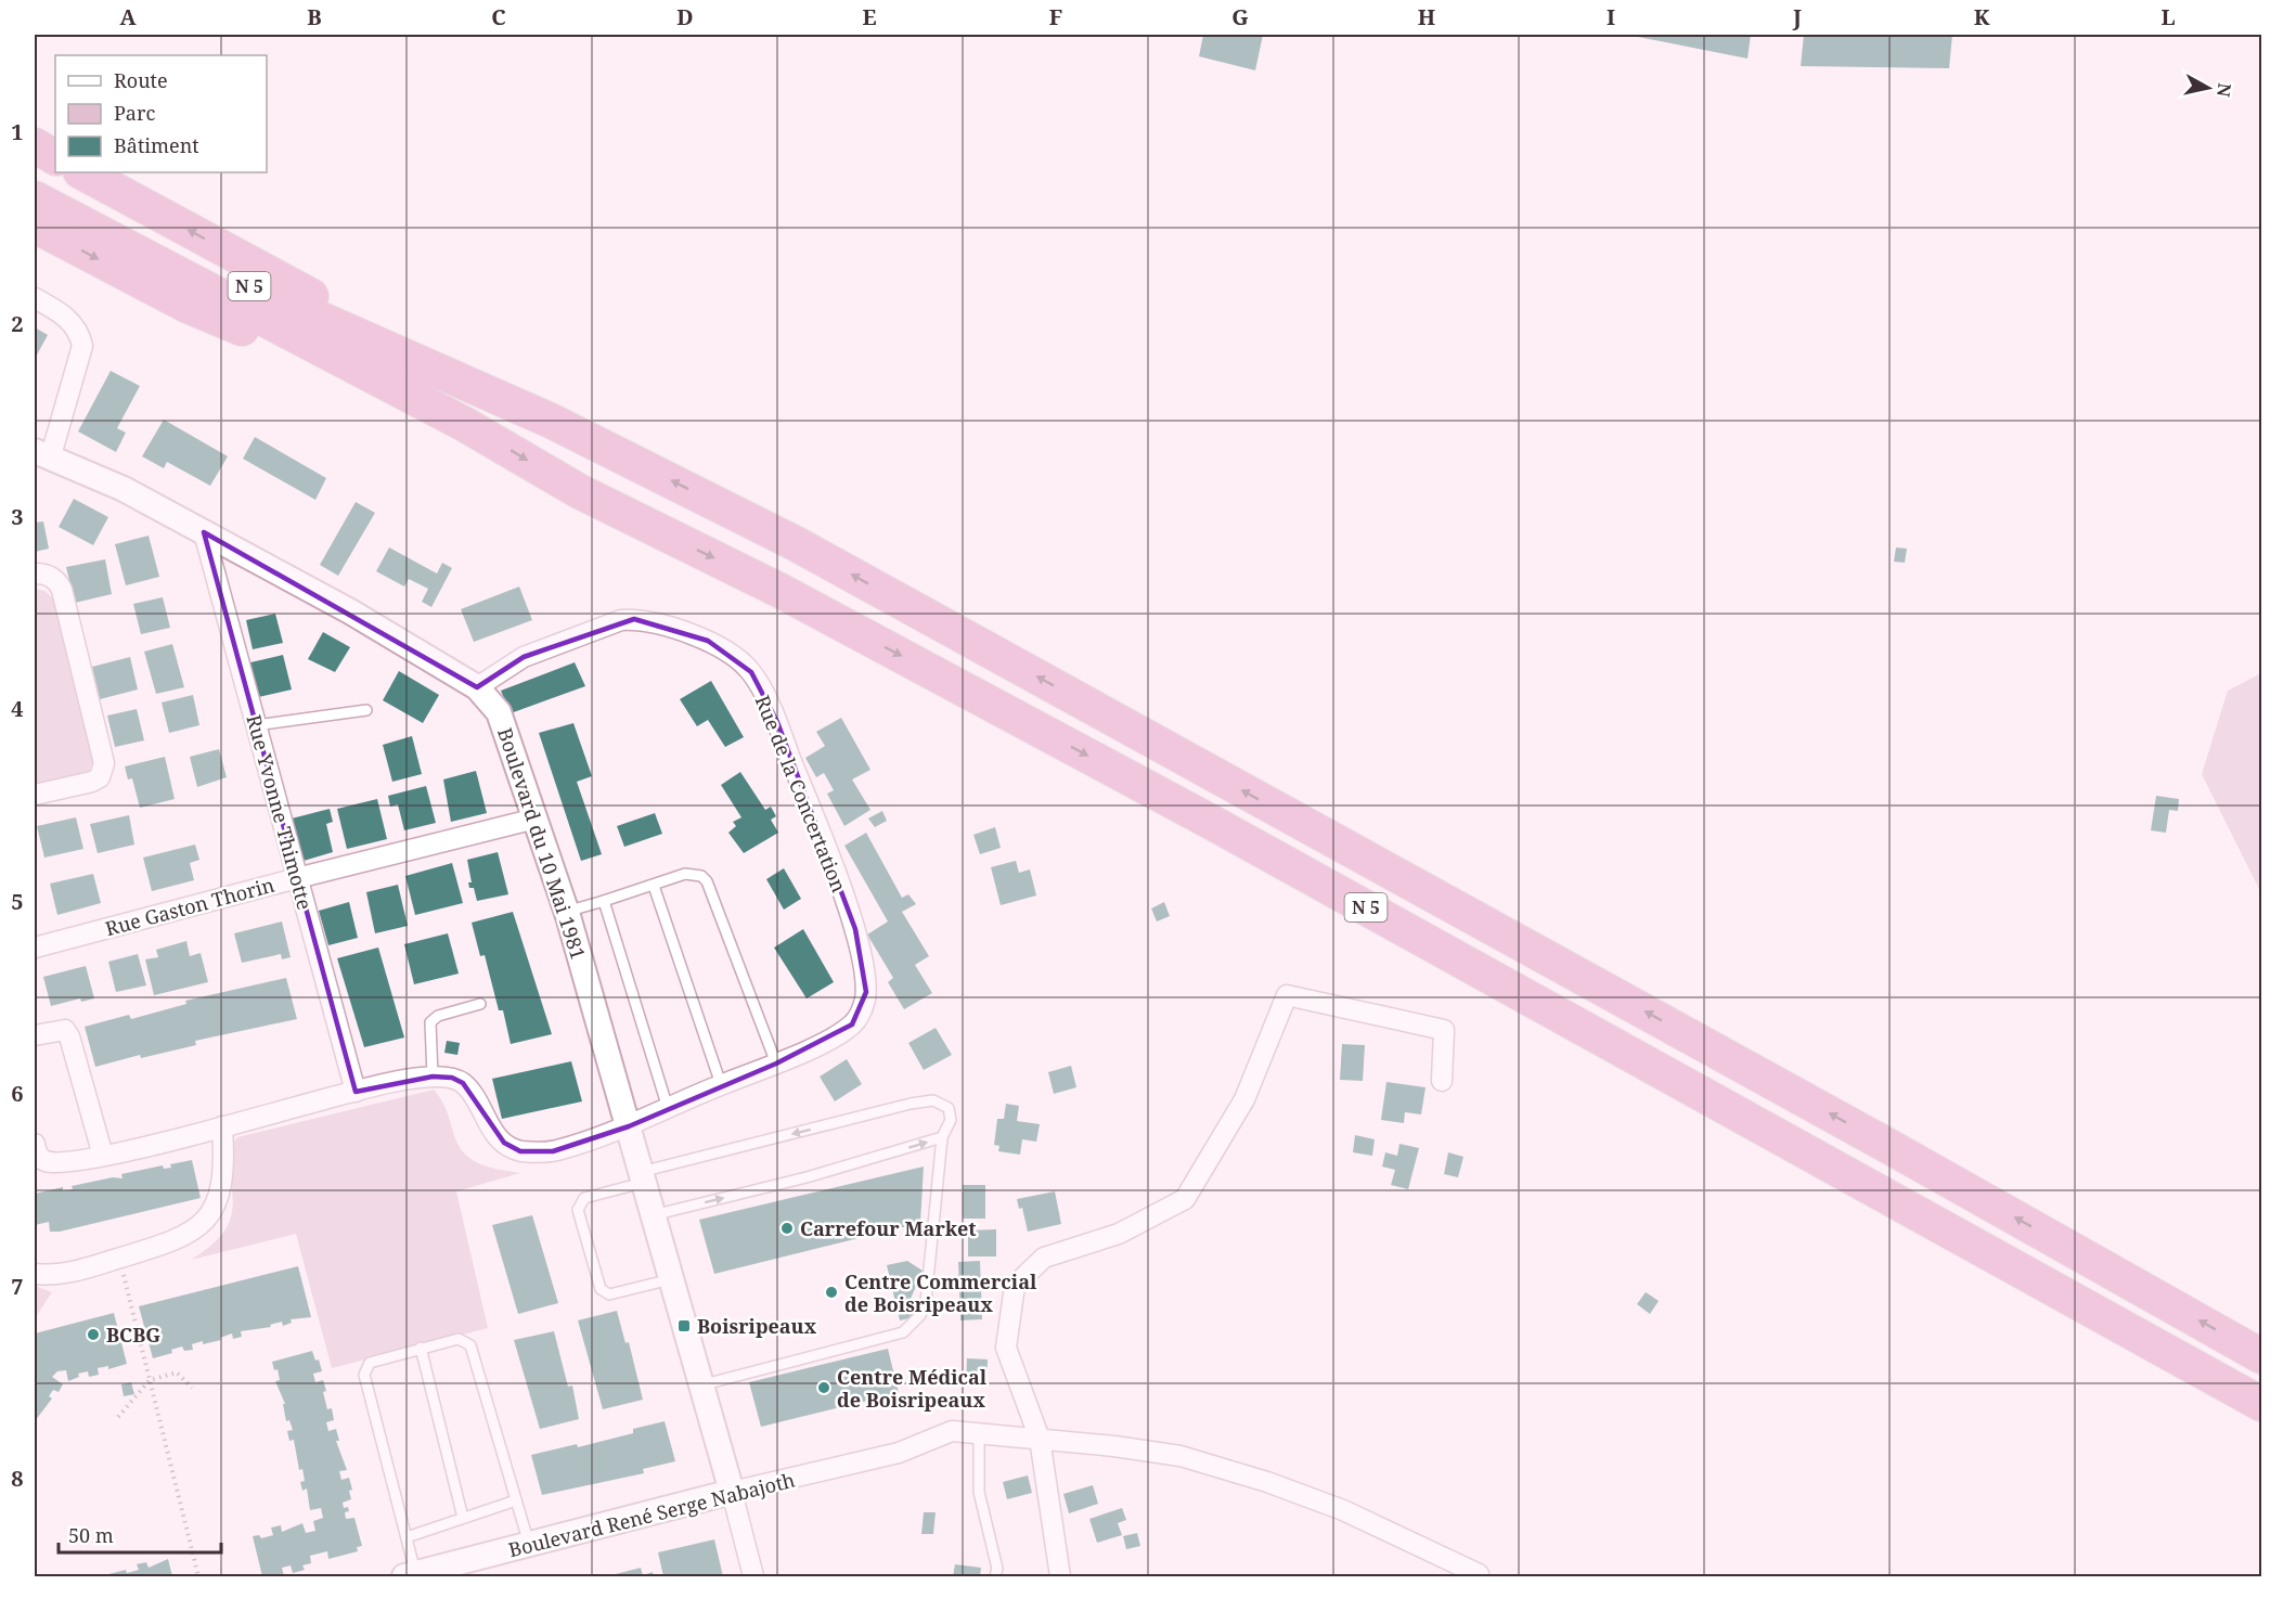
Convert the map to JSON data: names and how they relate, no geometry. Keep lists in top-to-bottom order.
{
  "streets": {
    "highway": ["N 5"],
    "street": [
      "Rue de la Concertation",
      "Rue Yvonne Thimotte",
      "Boulevard du 10 Mai 1981",
      "Rue Gaston Thorin",
      "Boulevard René Serge Nabajoth"
    ]
  },
  "crossings": [
    ["Rue de la Concertation", "Boulevard du 10 Mai 1981"],
    ["Rue Yvonne Thimotte", "Boulevard du 10 Mai 1981"],
    ["Rue Yvonne Thimotte", "Rue Gaston Thorin"],
    ["Boulevard du 10 Mai 1981", "Rue Gaston Thorin"],
    ["Boulevard du 10 Mai 1981", "Boulevard René Serge Nabajoth"]
  ],
  "places": {
    "other": [
      "Carrefour Market",
      "Centre Commercial de Boisripeaux",
      "BCBG",
      "Centre Médical de Boisripeaux"
    ],
    "transit": ["Boisripeaux"]
  },
  "legend": ["Route", "Parc", "Bâtiment"],
  "scale_bar": "50 m",
  "north": "right",
  "grid": {
    "columns": [
      "A",
      "B",
      "C",
      "D",
      "E",
      "F",
      "G",
      "H",
      "I",
      "J",
      "K",
      "L"
    ],
    "rows": [
      "1",
      "2",
      "3",
      "4",
      "5",
      "6",
      "7",
      "8"
    ]
  }
}
